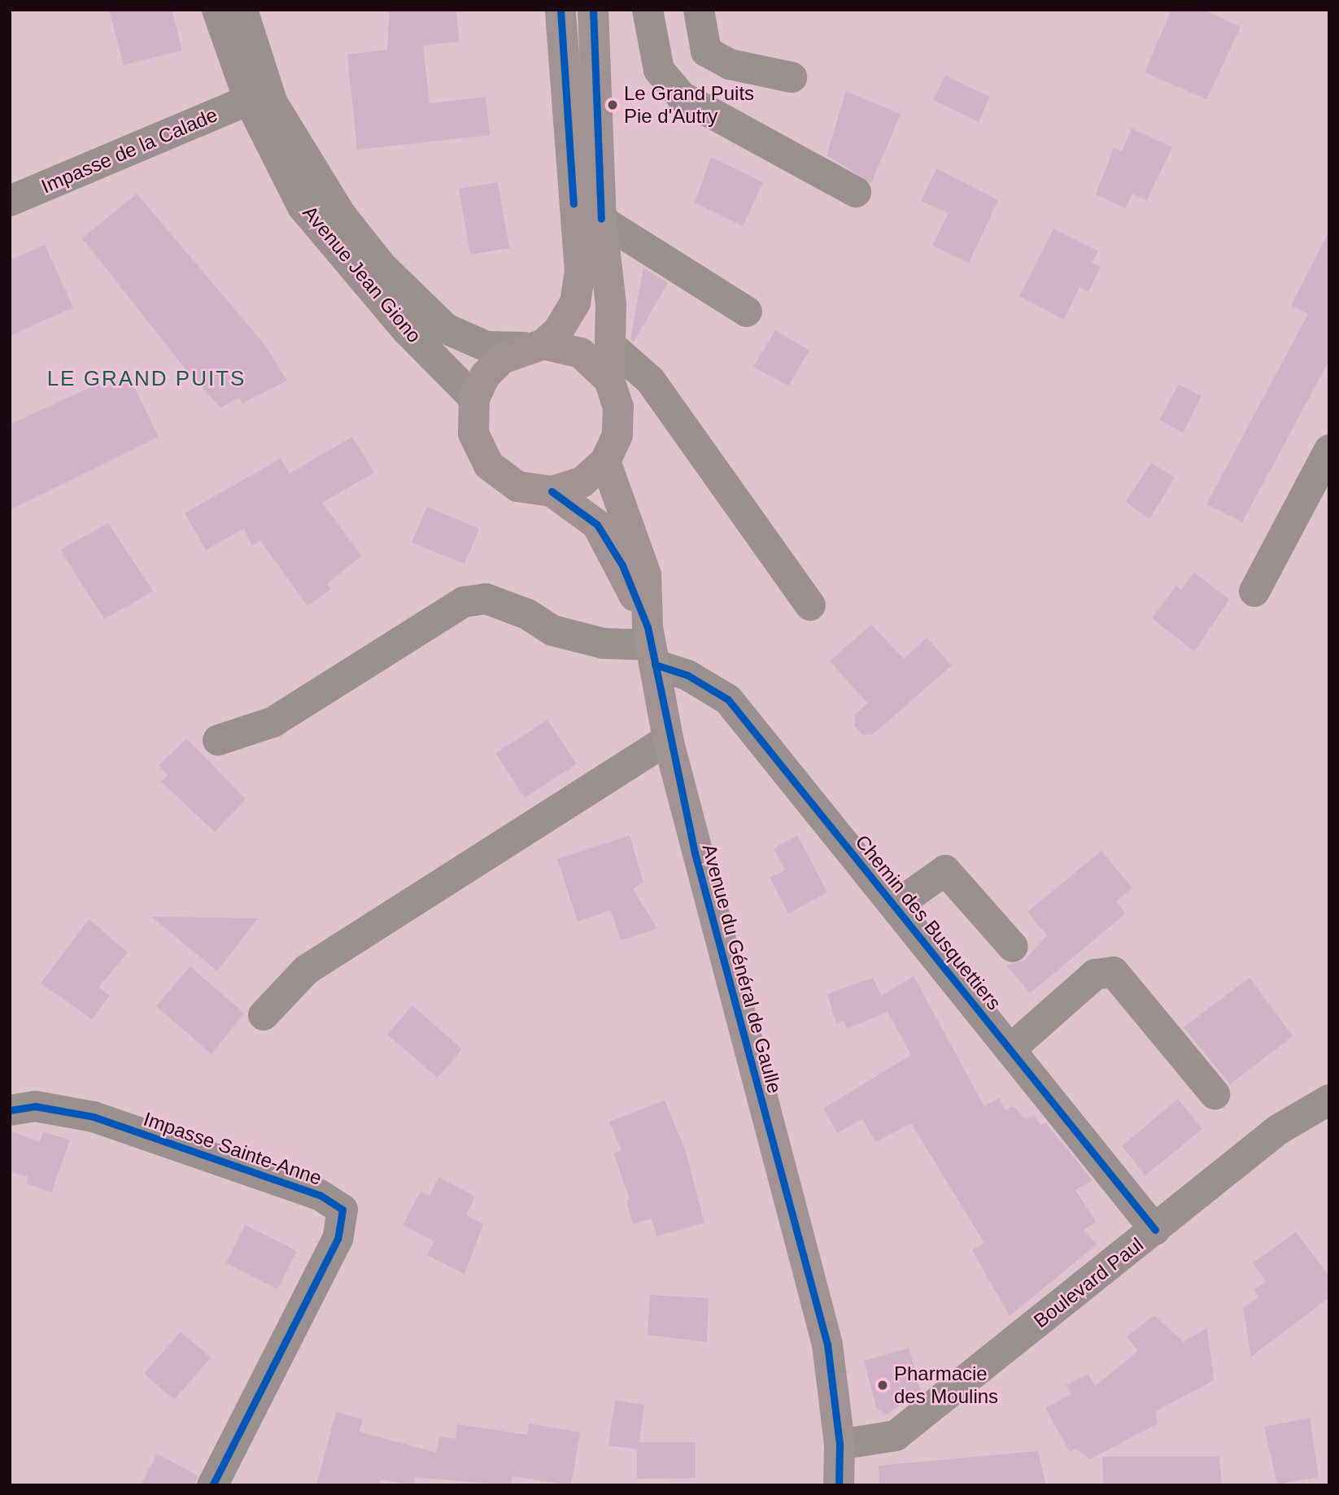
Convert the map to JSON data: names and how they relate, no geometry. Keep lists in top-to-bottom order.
{
  "streets": {
    "main road": ["Avenue du Général de Gaulle"],
    "street": [
      "Impasse de la Calade",
      "Avenue Jean Giono",
      "Chemin des Busquettiers",
      "Impasse Sainte-Anne",
      "Boulevard Paul"
    ]
  },
  "crossings": [
    ["Impasse de la Calade", "Avenue Jean Giono"],
    ["Avenue Jean Giono", "Avenue du Général de Gaulle"],
    ["Chemin des Busquettiers", "Avenue du Général de Gaulle"],
    ["Chemin des Busquettiers", "Boulevard Paul"],
    ["Avenue du Général de Gaulle", "Boulevard Paul"]
  ],
  "districts": ["LE GRAND PUITS"],
  "places": ["Le Grand Puits Pie d'Autry", "Pharmacie des Moulins"]
}
